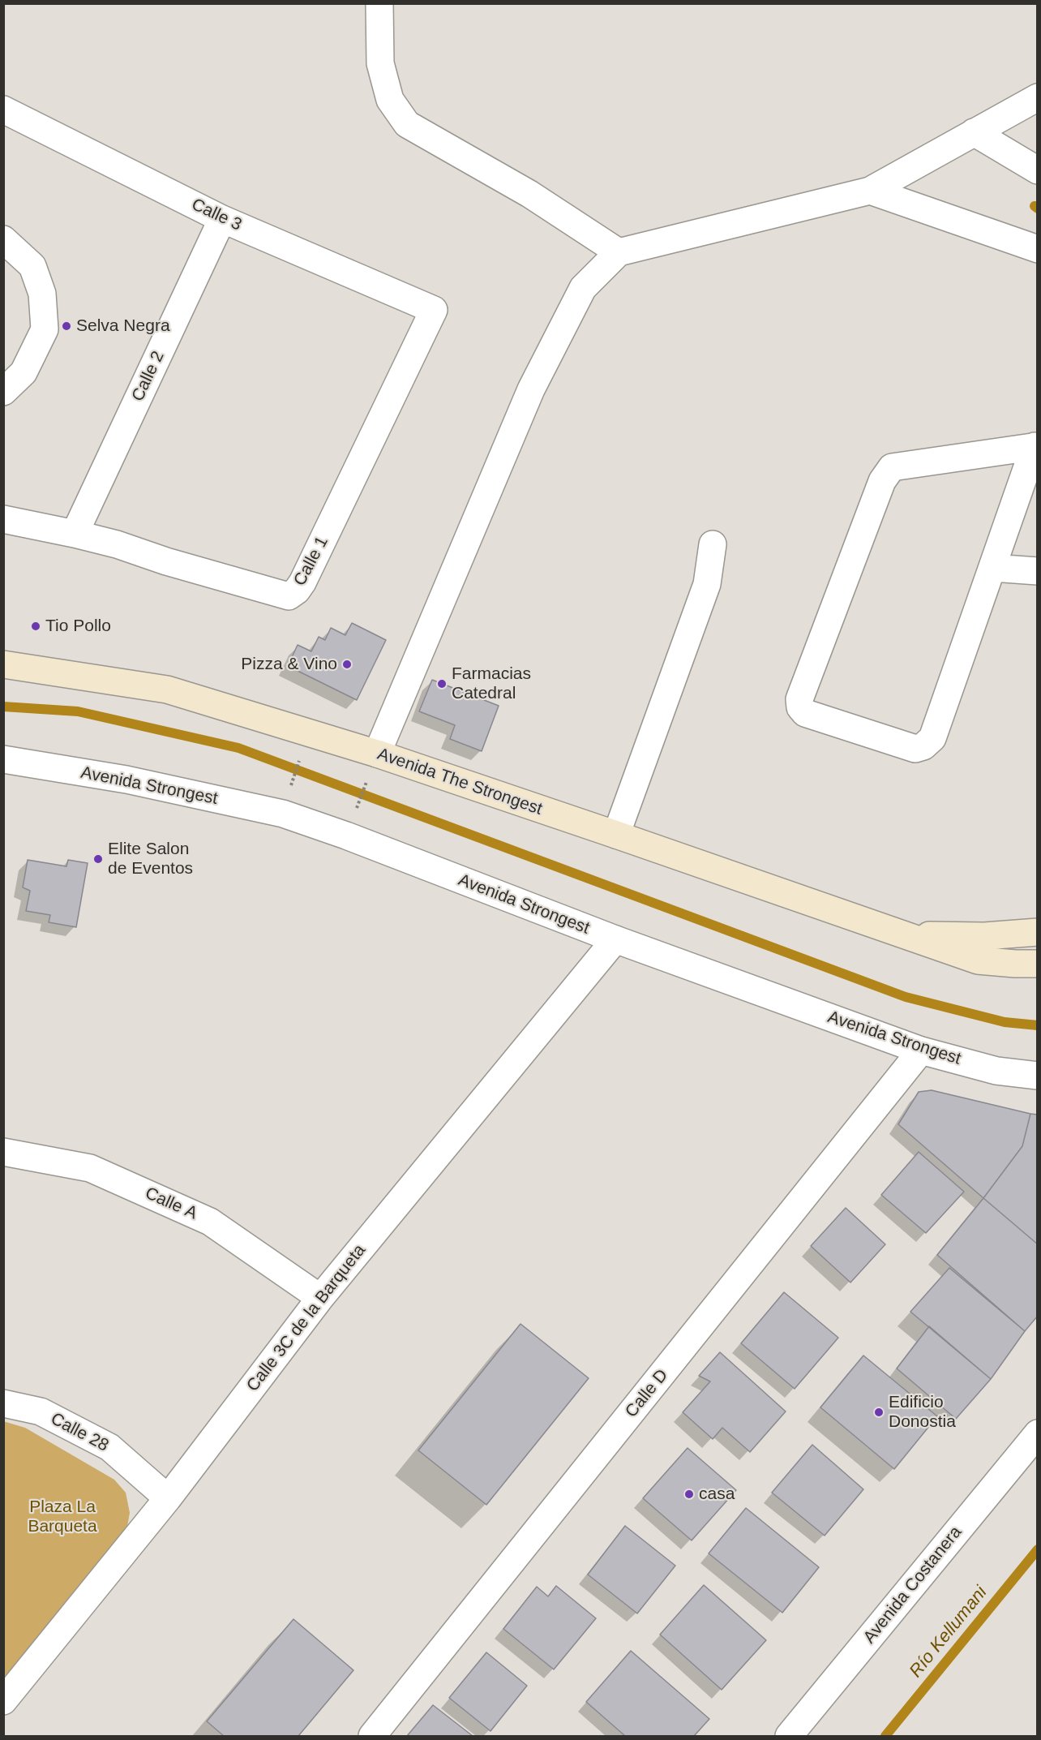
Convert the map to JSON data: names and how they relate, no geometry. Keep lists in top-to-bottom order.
{
  "streets": {
    "main road": ["Avenida The Strongest"],
    "street": [
      "Calle 3",
      "Calle 2",
      "Calle 1",
      "Avenida Strongest",
      "Calle A",
      "Calle 3C de la Barqueta",
      "Calle D",
      "Calle 28",
      "Avenida Costanera"
    ]
  },
  "crossings": [
    ["Calle 3", "Calle 2"],
    ["Calle 3", "Calle 1"],
    ["Calle 2", "Calle 1"],
    ["Avenida Strongest", "Calle 3C de la Barqueta"],
    ["Avenida Strongest", "Calle D"],
    ["Calle A", "Calle 3C de la Barqueta"],
    ["Calle 3C de la Barqueta", "Calle 28"]
  ],
  "water": ["Río Kellumani"],
  "parks": ["Plaza La Barqueta"],
  "places": [
    "Selva Negra",
    "Tio Pollo",
    "Pizza & Vino",
    "Farmacias Catedral",
    "Elite Salon de Eventos",
    "Edificio Donostia",
    "casa"
  ]
}
